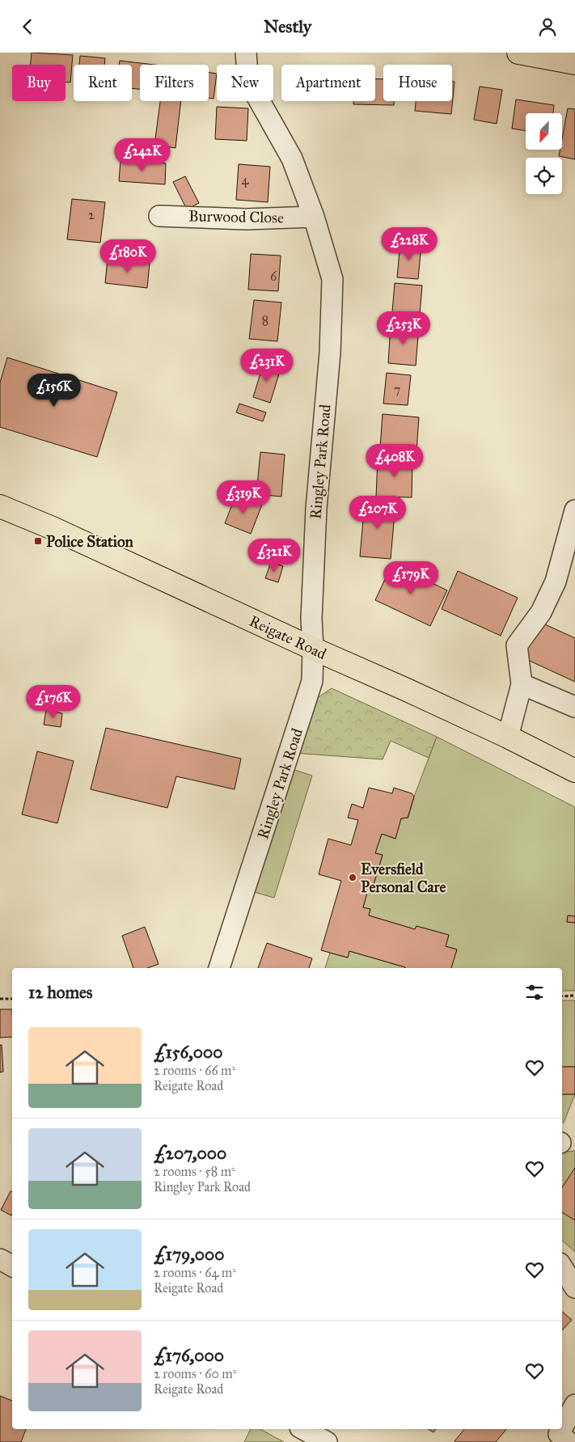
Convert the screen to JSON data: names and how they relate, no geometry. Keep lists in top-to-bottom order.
{
  "streets": {
    "main road": ["Reigate Road"],
    "street": ["Burwood Close", "Ringley Park Road"]
  },
  "crossings": [
    ["Burwood Close", "Ringley Park Road"],
    ["Ringley Park Road", "Reigate Road"]
  ],
  "places": {
    "transit": ["Police Station"],
    "other": ["Eversfield Personal Care"]
  },
  "house_numbers": [
    "4",
    "2",
    "6",
    "8",
    "7"
  ],
  "north": "bottom left",
  "page": {
    "header": "Nestly",
    "chip": [
      "Buy",
      "Rent",
      "Filters",
      "New",
      "Apartment",
      "House"
    ],
    "price": [
      "£242K",
      "£228K",
      "£180K",
      "£253K",
      "£231K",
      "£156K",
      "£408K",
      "£319K",
      "£207K",
      "£321K",
      "£179K",
      "£176K"
    ],
    "heading": "12 homes",
    "list": [
      {
        "name": "£156,000",
        "note": "2 rooms · 66 m² · Reigate Road"
      },
      {
        "name": "£207,000",
        "note": "2 rooms · 58 m² · Ringley Park Road"
      },
      {
        "name": "£179,000",
        "note": "2 rooms · 64 m² · Reigate Road"
      },
      {
        "name": "£176,000",
        "note": "2 rooms · 60 m² · Reigate Road"
      }
    ]
  }
}
